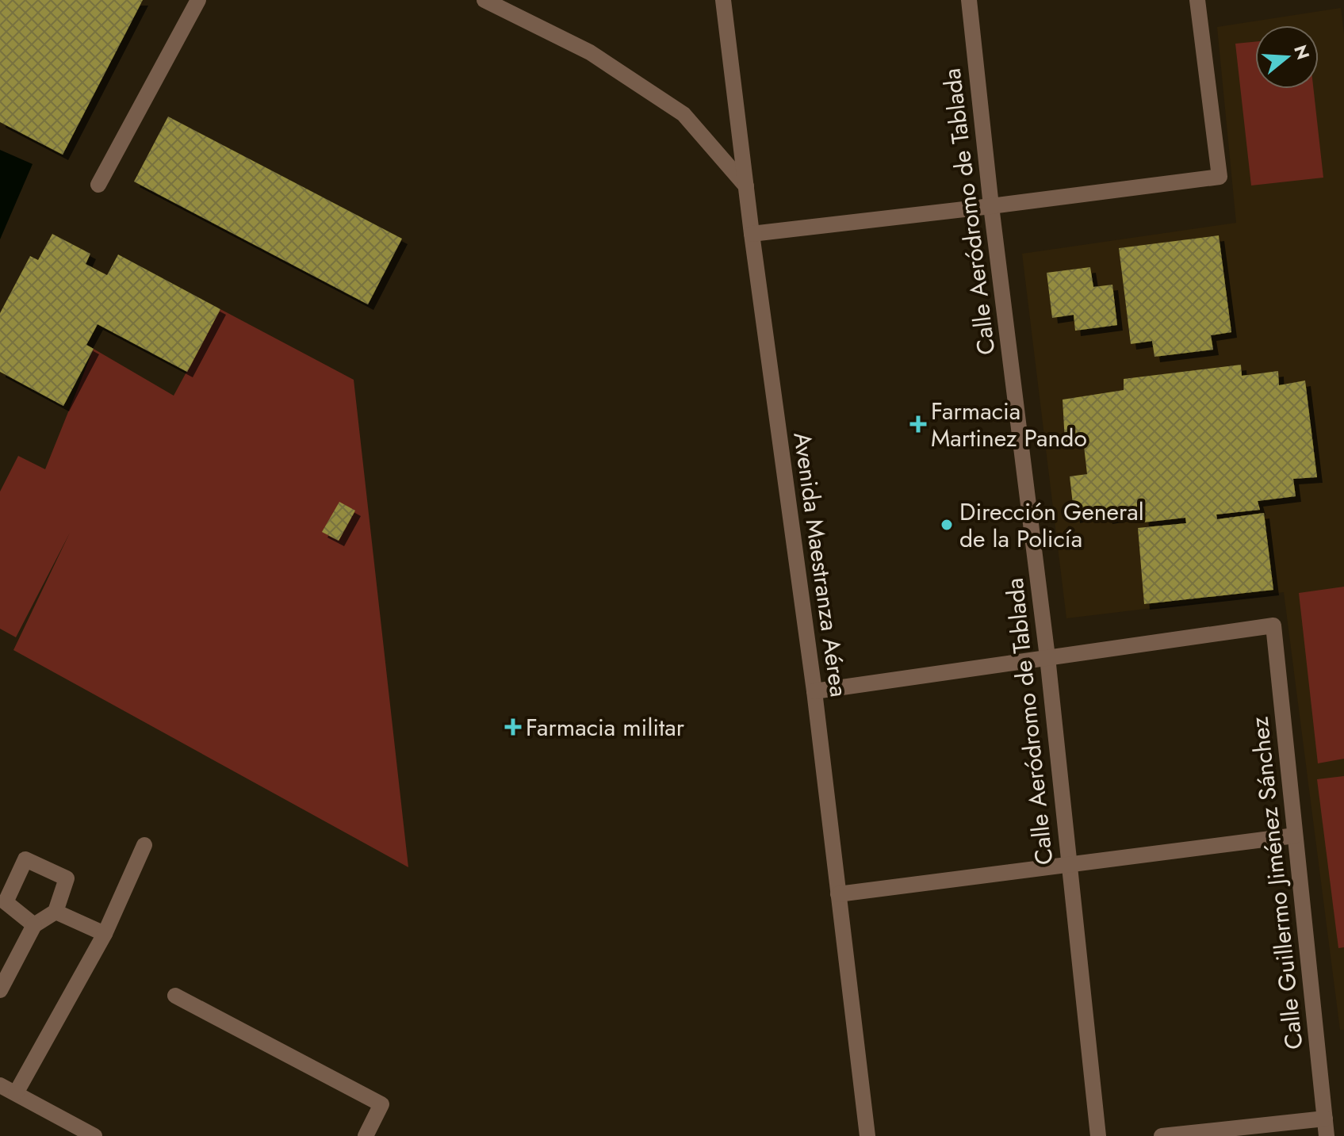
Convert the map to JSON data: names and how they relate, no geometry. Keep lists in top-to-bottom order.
{
  "streets": {
    "street": ["Calle Aeródromo de Tablada", "Avenida Maestranza Aérea", "Calle Guillermo Jiménez Sánchez"]
  },
  "crossings": [
    ["Calle Aeródromo de Tablada", "Calle Guillermo Jiménez Sánchez"]
  ],
  "places": {
    "health": ["Farmacia Martinez Pando", "Farmacia militar"],
    "other": ["Dirección General de la Policía"]
  },
  "north": "right"
}
